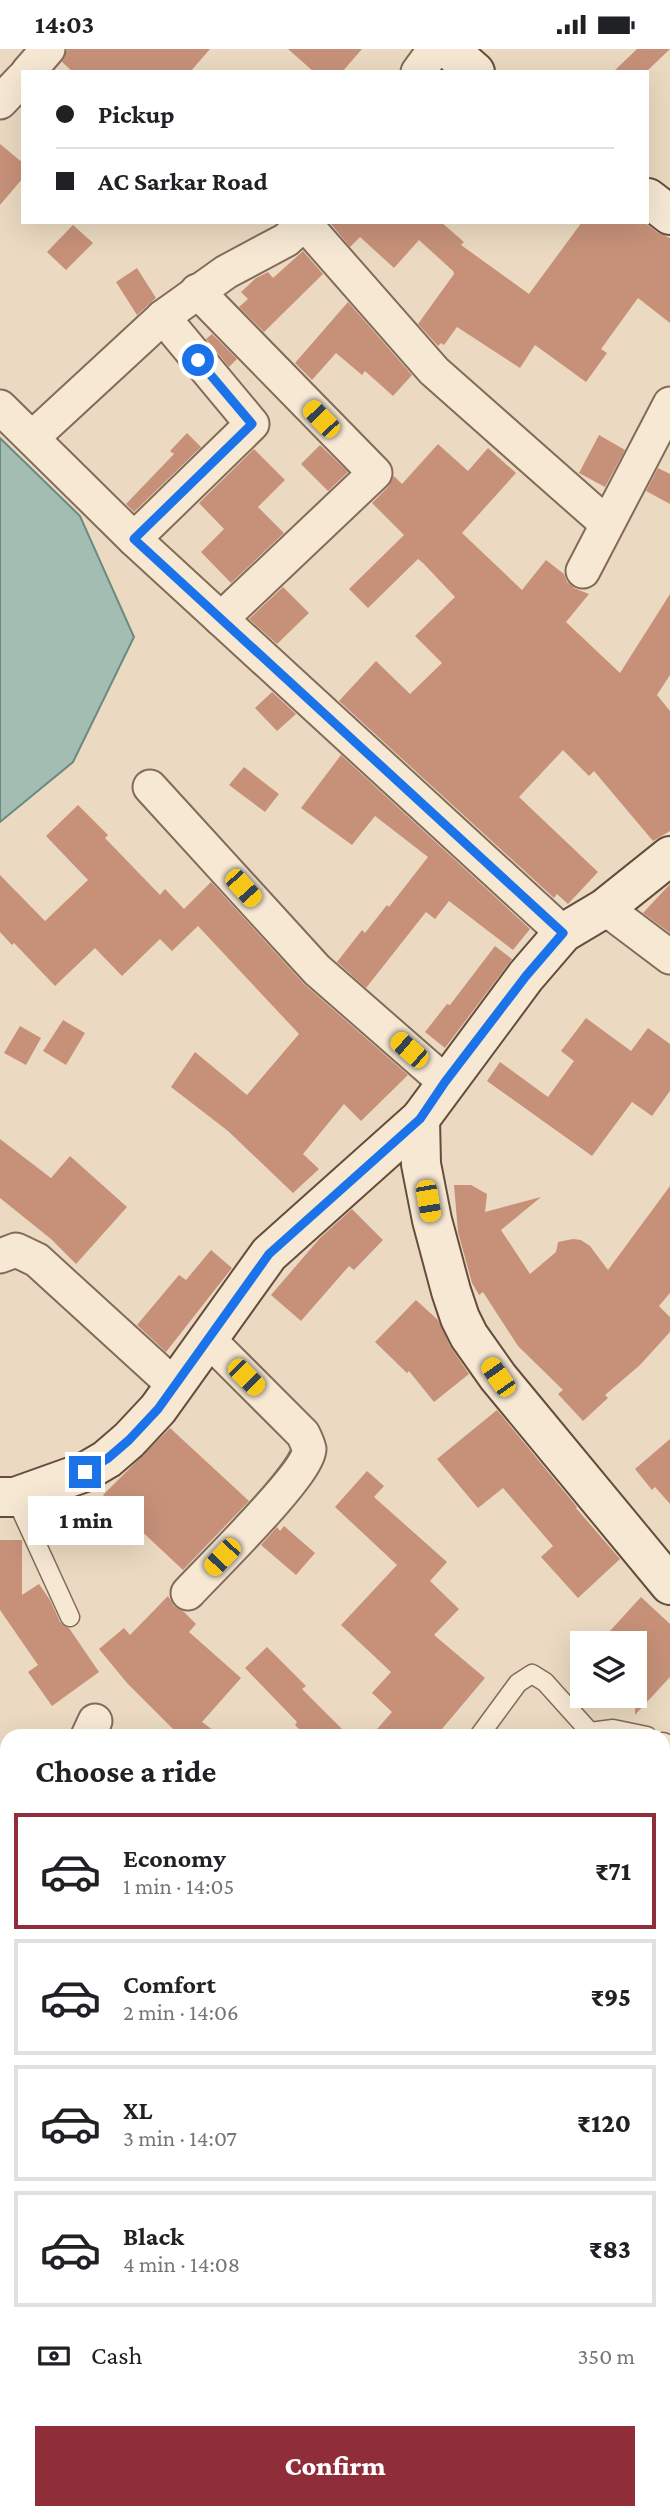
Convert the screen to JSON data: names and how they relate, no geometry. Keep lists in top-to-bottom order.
{
  "page": {
    "status": "14:03",
    "banner": ["Pickup", "AC Sarkar Road"],
    "bubble": "1 min",
    "heading": "Choose a ride",
    "list": [
      {
        "name": "Economy",
        "note": "1 min · 14:05",
        "value": "₹71"
      },
      {
        "name": "Comfort",
        "note": "2 min · 14:06",
        "value": "₹95"
      },
      {
        "name": "XL",
        "note": "3 min · 14:07",
        "value": "₹120"
      },
      {
        "name": "Black",
        "note": "4 min · 14:08",
        "value": "₹83"
      }
    ],
    "pay": ["Cash", "350 m"],
    "buttons": "Confirm"
  }
}
